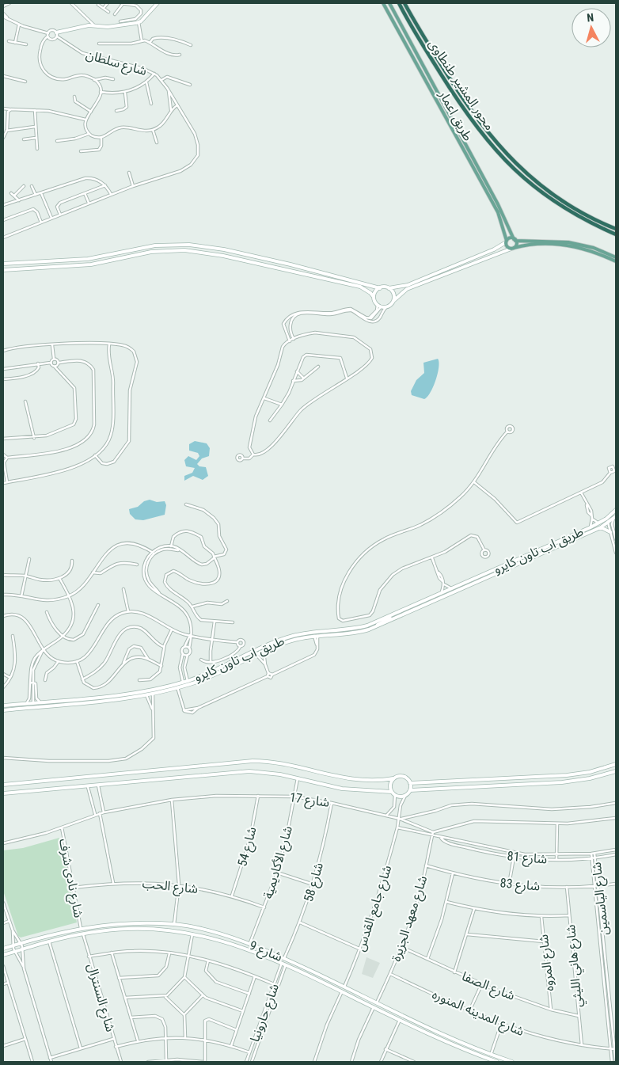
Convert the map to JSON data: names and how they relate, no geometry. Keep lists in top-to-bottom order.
{
  "streets": {
    "highway": ["محور المشير طنطاوى"],
    "main road": ["طريق اعمار"],
    "street": [
      "شارع سلطان",
      "طريق اب تاون كايرو",
      "شارع 17",
      "شارع 54",
      "شارع 81",
      "شارع الأكاديمية",
      "شارع نادى شرف",
      "شارع 58",
      "شارع 83",
      "شارع الحب",
      "شارع الياسمين",
      "شارع جامع القدس",
      "شارع معهد الجزيرة",
      "شارع 9",
      "شارع المروه",
      "شارع هاني الليثي",
      "شارع الصفا",
      "شارع السنترال",
      "شارع حارونيا",
      "شارع المدينه المنوره"
    ]
  },
  "crossings": [
    ["شارع 17", "شارع 54"],
    ["شارع 17", "شارع الأكاديمية"],
    ["شارع 17", "شارع نادى شرف"],
    ["شارع 17", "شارع 58"],
    ["شارع 17", "شارع معهد الجزيرة"],
    ["شارع 54", "شارع الحب"],
    ["شارع 81", "شارع الياسمين"],
    ["شارع 81", "شارع جامع القدس"],
    ["شارع 81", "شارع معهد الجزيرة"],
    ["شارع الأكاديمية", "شارع الحب"],
    ["شارع الأكاديمية", "شارع 9"],
    ["شارع نادى شرف", "شارع الحب"],
    ["شارع نادى شرف", "شارع 9"],
    ["شارع 58", "شارع 9"],
    ["شارع 83", "شارع الياسمين"],
    ["شارع 83", "شارع معهد الجزيرة"],
    ["شارع 83", "شارع هاني الليثي"],
    ["شارع الياسمين", "شارع المدينه المنوره"],
    ["شارع جامع القدس", "شارع 9"],
    ["شارع معهد الجزيرة", "شارع 9"],
    ["شارع معهد الجزيرة", "شارع الصفا"],
    ["شارع معهد الجزيرة", "شارع المدينه المنوره"],
    ["شارع 9", "شارع السنترال"],
    ["شارع 9", "شارع حارونيا"],
    ["شارع المروه", "شارع الصفا"],
    ["شارع هاني الليثي", "شارع الصفا"],
    ["شارع هاني الليثي", "شارع المدينه المنوره"]
  ],
  "north": "top"
}
